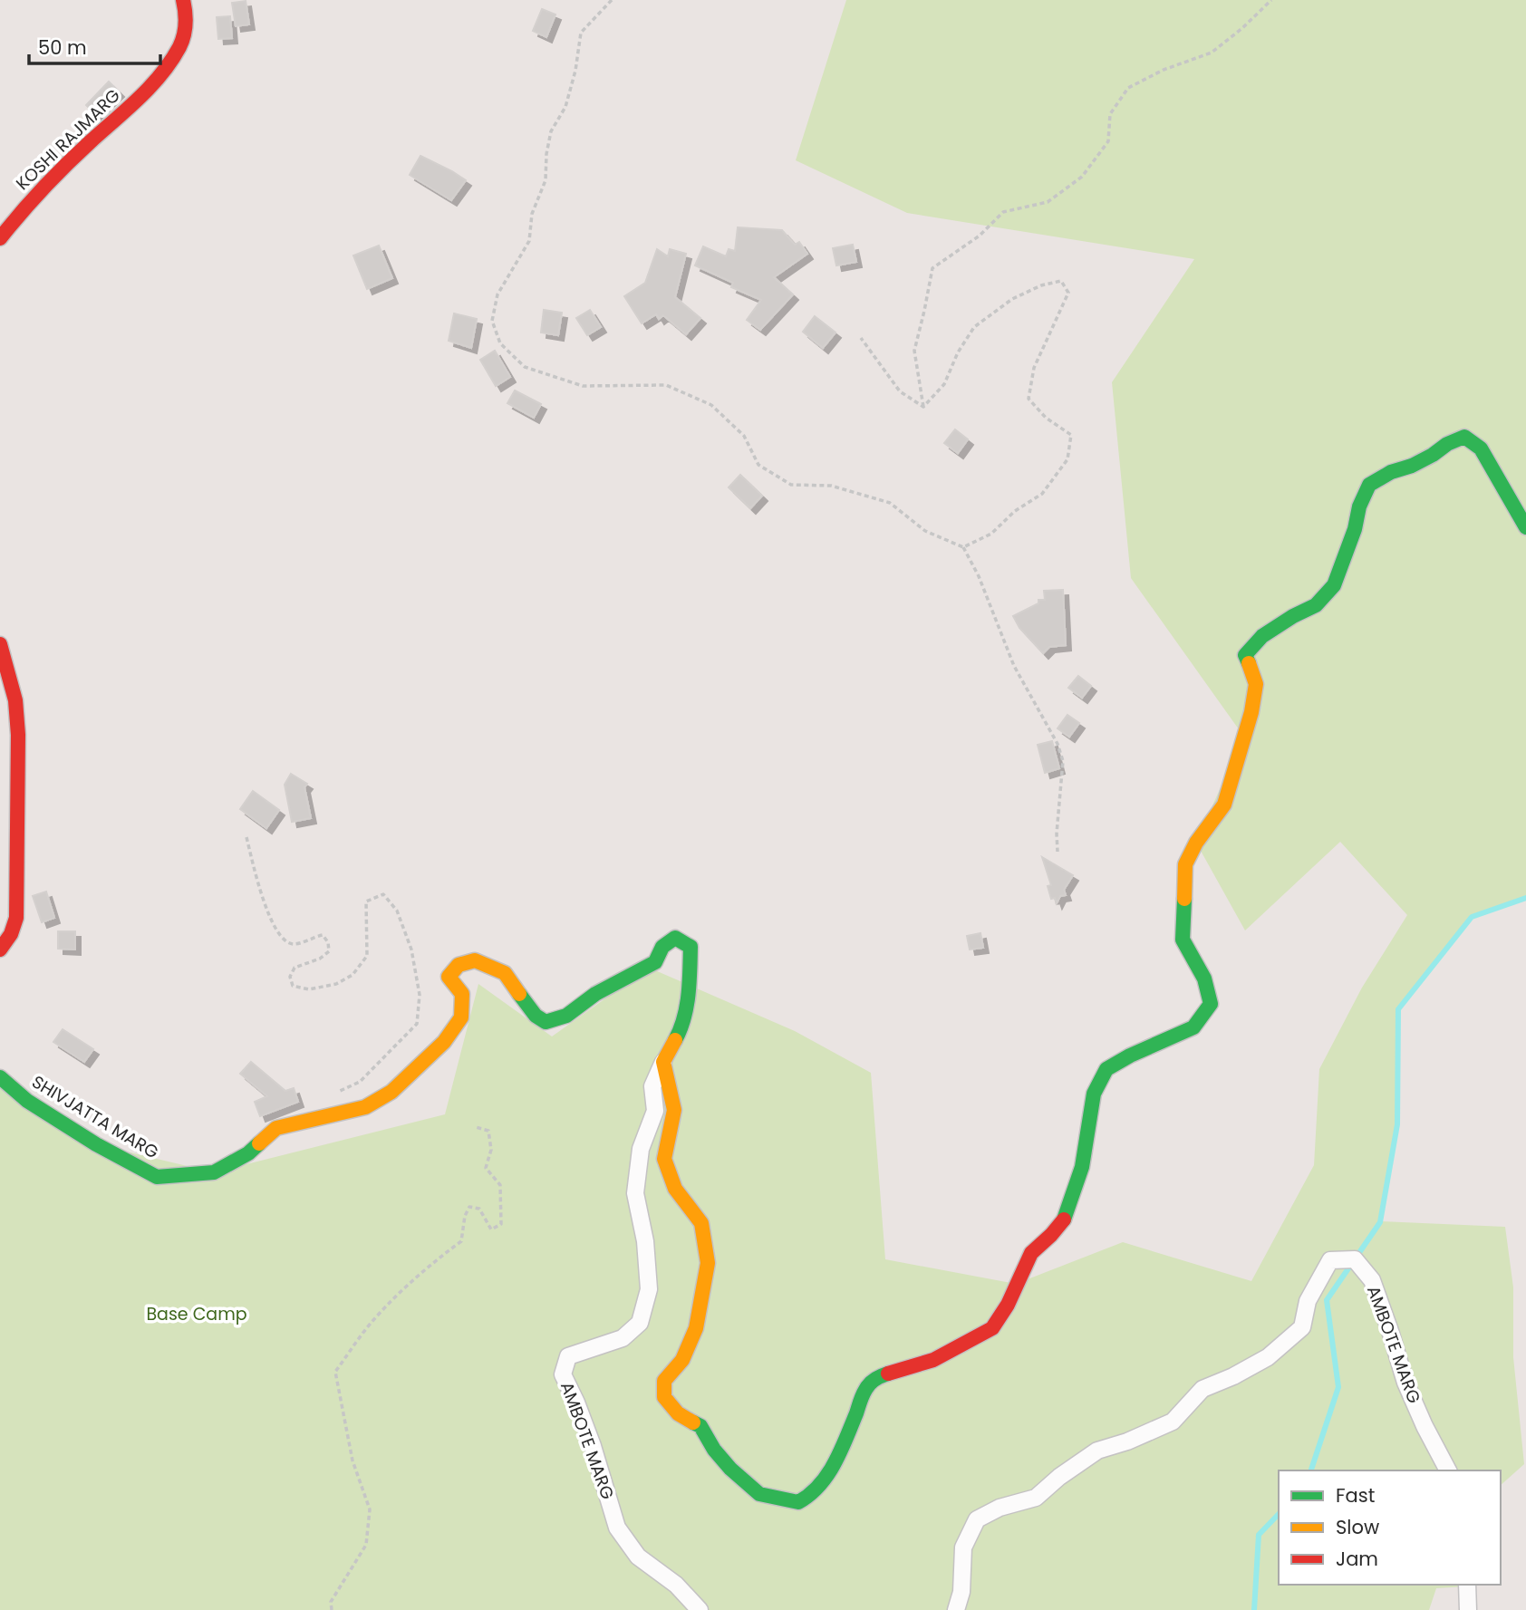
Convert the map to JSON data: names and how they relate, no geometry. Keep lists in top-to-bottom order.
{
  "streets": {
    "street": ["KOSHI RAJMARG", "SHIVJATTA MARG", "AMBOTE MARG"]
  },
  "crossings": [
    ["SHIVJATTA MARG", "AMBOTE MARG"]
  ],
  "parks": ["Base Camp"],
  "legend": ["Fast", "Slow", "Jam"],
  "scale_bar": "50 m"
}
